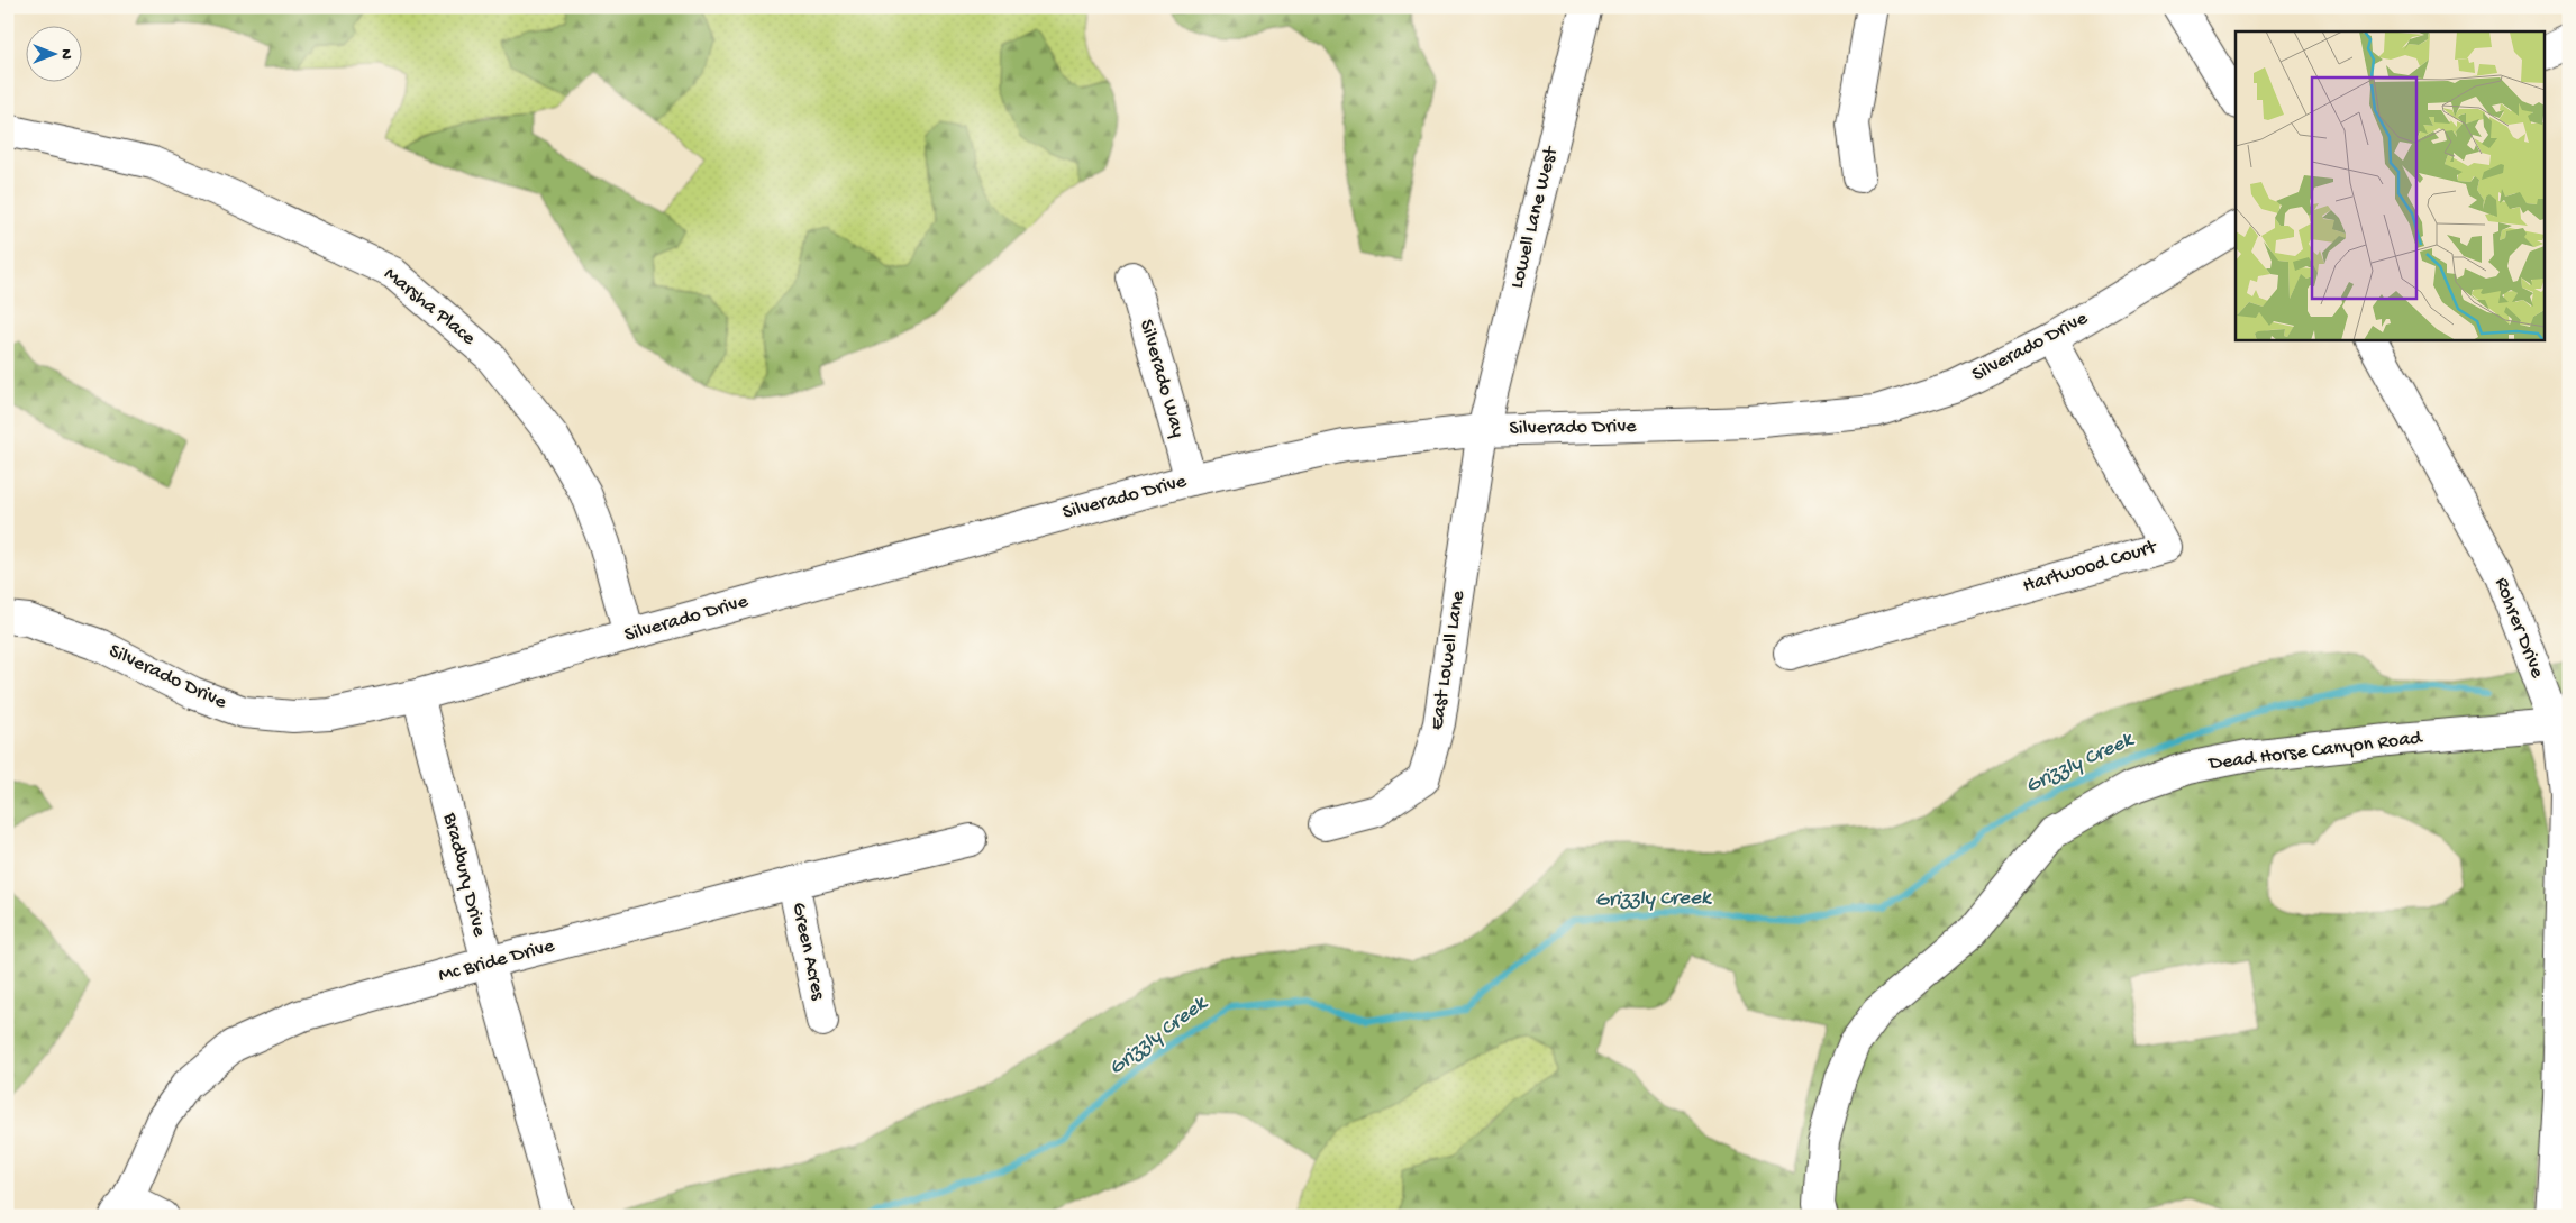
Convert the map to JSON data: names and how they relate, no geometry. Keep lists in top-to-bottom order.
{
  "streets": {
    "street": [
      "Lowell Lane West",
      "Marsha Place",
      "Silverado Drive",
      "Silverado Way",
      "Hartwood Court",
      "Rohrer Drive",
      "East Lowell Lane",
      "Dead Horse Canyon Road",
      "Bradbury Drive",
      "Green Acres",
      "Mc Bride Drive"
    ]
  },
  "crossings": [
    ["Lowell Lane West", "Silverado Drive"],
    ["Lowell Lane West", "East Lowell Lane"],
    ["Marsha Place", "Silverado Drive"],
    ["Silverado Drive", "Silverado Way"],
    ["Silverado Drive", "Hartwood Court"],
    ["Silverado Drive", "East Lowell Lane"],
    ["Silverado Drive", "Bradbury Drive"],
    ["Rohrer Drive", "Dead Horse Canyon Road"],
    ["Bradbury Drive", "Mc Bride Drive"],
    ["Green Acres", "Mc Bride Drive"]
  ],
  "water": ["Grizzly Creek"],
  "north": "right"
}
